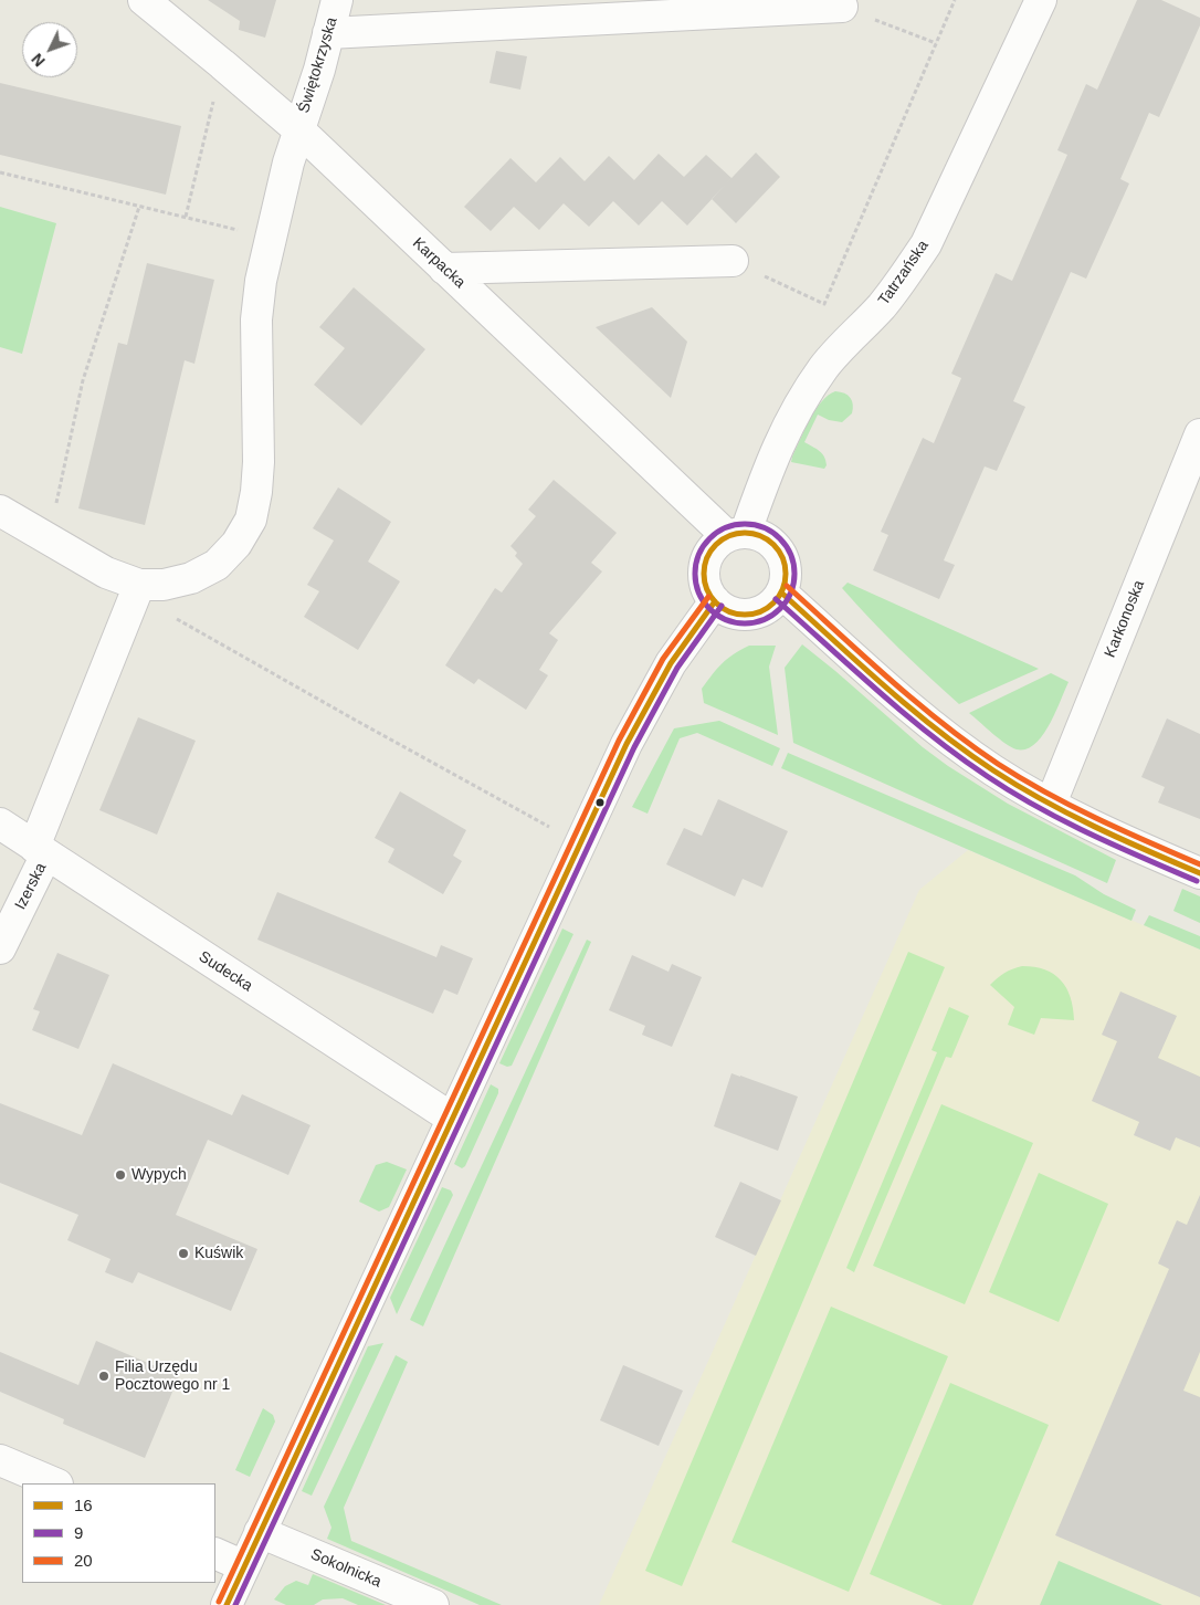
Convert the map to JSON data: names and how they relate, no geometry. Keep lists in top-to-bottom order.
{
  "streets": {
    "street": [
      "Świętokrzyska",
      "Karpacka",
      "Tatrzańska",
      "Karkonoska",
      "Izerska",
      "Sudecka",
      "Sokolnicka"
    ]
  },
  "crossings": [
    ["Świętokrzyska", "Karpacka"],
    ["Świętokrzyska", "Izerska"],
    ["Karpacka", "Tatrzańska"],
    ["Izerska", "Sudecka"]
  ],
  "places": ["Wypych", "Kuświk", "Filia Urzędu Pocztowego nr 1"],
  "lines": ["transit line 9", "transit line 16", "transit line 20"],
  "legend": ["16", "9", "20"],
  "north": "bottom left"
}
